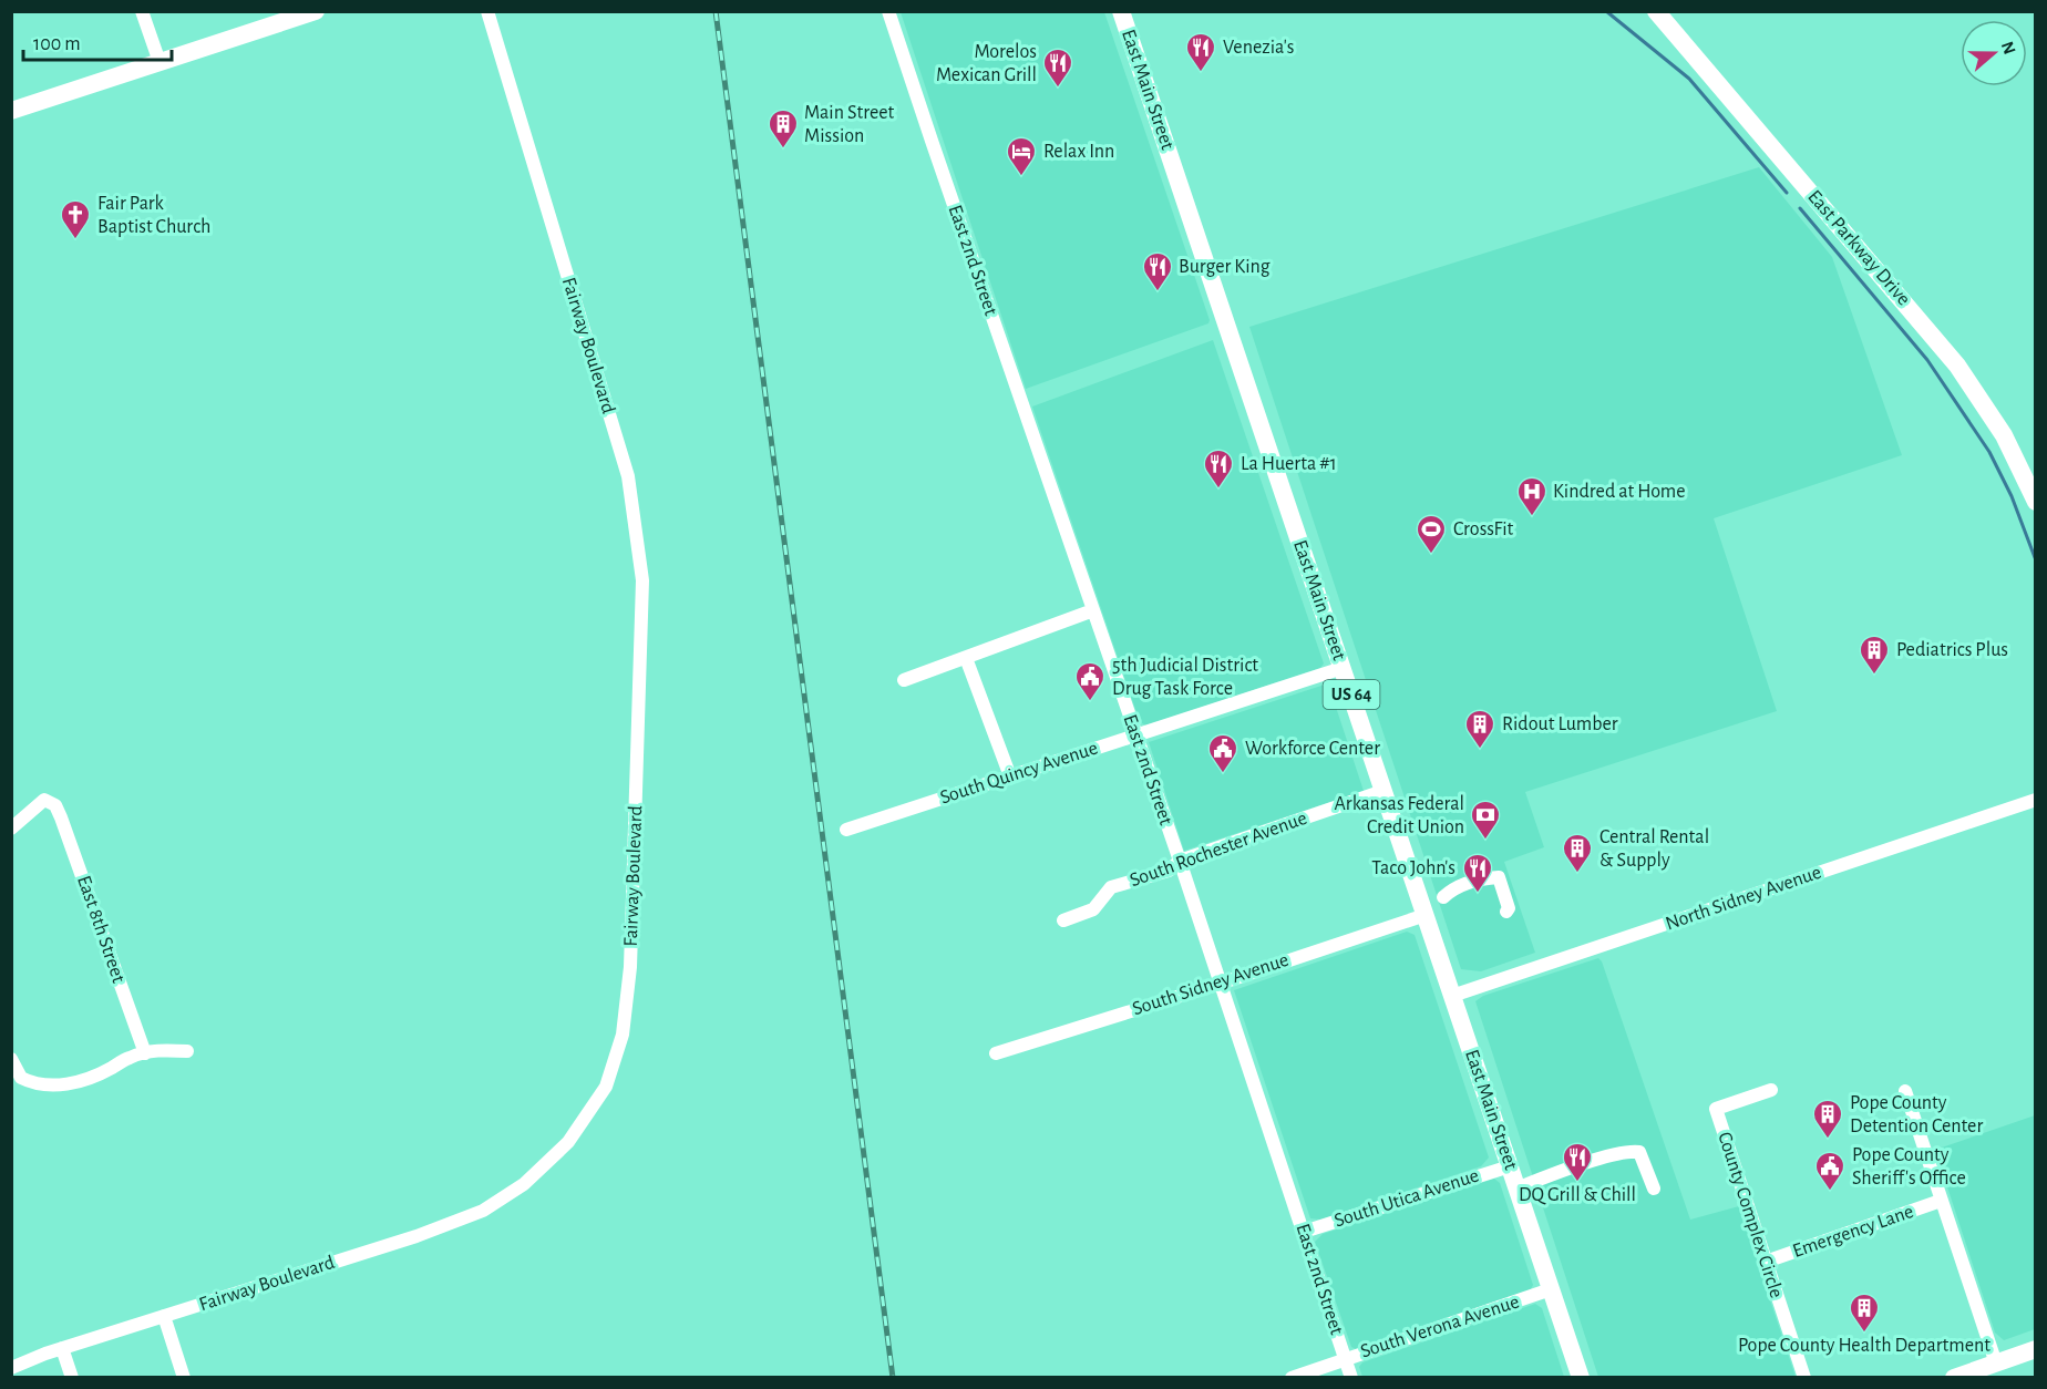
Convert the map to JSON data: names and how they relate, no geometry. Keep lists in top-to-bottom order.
{
  "streets": {
    "main road": ["East Main Street", "East Parkway Drive", "US 64"],
    "street": [
      "East 2nd Street",
      "Fairway Boulevard",
      "South Quincy Avenue",
      "South Rochester Avenue",
      "North Sidney Avenue",
      "East 8th Street",
      "South Sidney Avenue",
      "South Utica Avenue",
      "County Complex Circle",
      "Emergency Lane",
      "South Verona Avenue"
    ]
  },
  "crossings": [
    ["East Main Street", "South Quincy Avenue"],
    ["East Main Street", "South Rochester Avenue"],
    ["East Main Street", "North Sidney Avenue"],
    ["East Main Street", "South Sidney Avenue"],
    ["East Main Street", "South Utica Avenue"],
    ["East Main Street", "South Verona Avenue"],
    ["East 2nd Street", "South Quincy Avenue"],
    ["East 2nd Street", "South Rochester Avenue"],
    ["East 2nd Street", "South Sidney Avenue"],
    ["East 2nd Street", "South Utica Avenue"],
    ["East 2nd Street", "South Verona Avenue"],
    ["County Complex Circle", "Emergency Lane"]
  ],
  "places": {
    "restaurant": [
      "Venezia's",
      "Morelos Mexican Grill",
      "Burger King",
      "La Huerta #1",
      "Taco John's",
      "DQ Grill & Chill"
    ],
    "building": [
      "Main Street Mission",
      "Pediatrics Plus",
      "Ridout Lumber",
      "Central Rental & Supply",
      "Pope County Detention Center",
      "Pope County Health Department"
    ],
    "hotel": ["Relax Inn"],
    "church": ["Fair Park Baptist Church"],
    "hospital": ["Kindred at Home"],
    "sports": ["CrossFit"],
    "public building": ["5th Judicial District Drug Task Force", "Workforce Center", "Pope County Sheriff's Office"],
    "bank": ["Arkansas Federal Credit Union"]
  },
  "scale_bar": "100 m",
  "north": "right"
}
